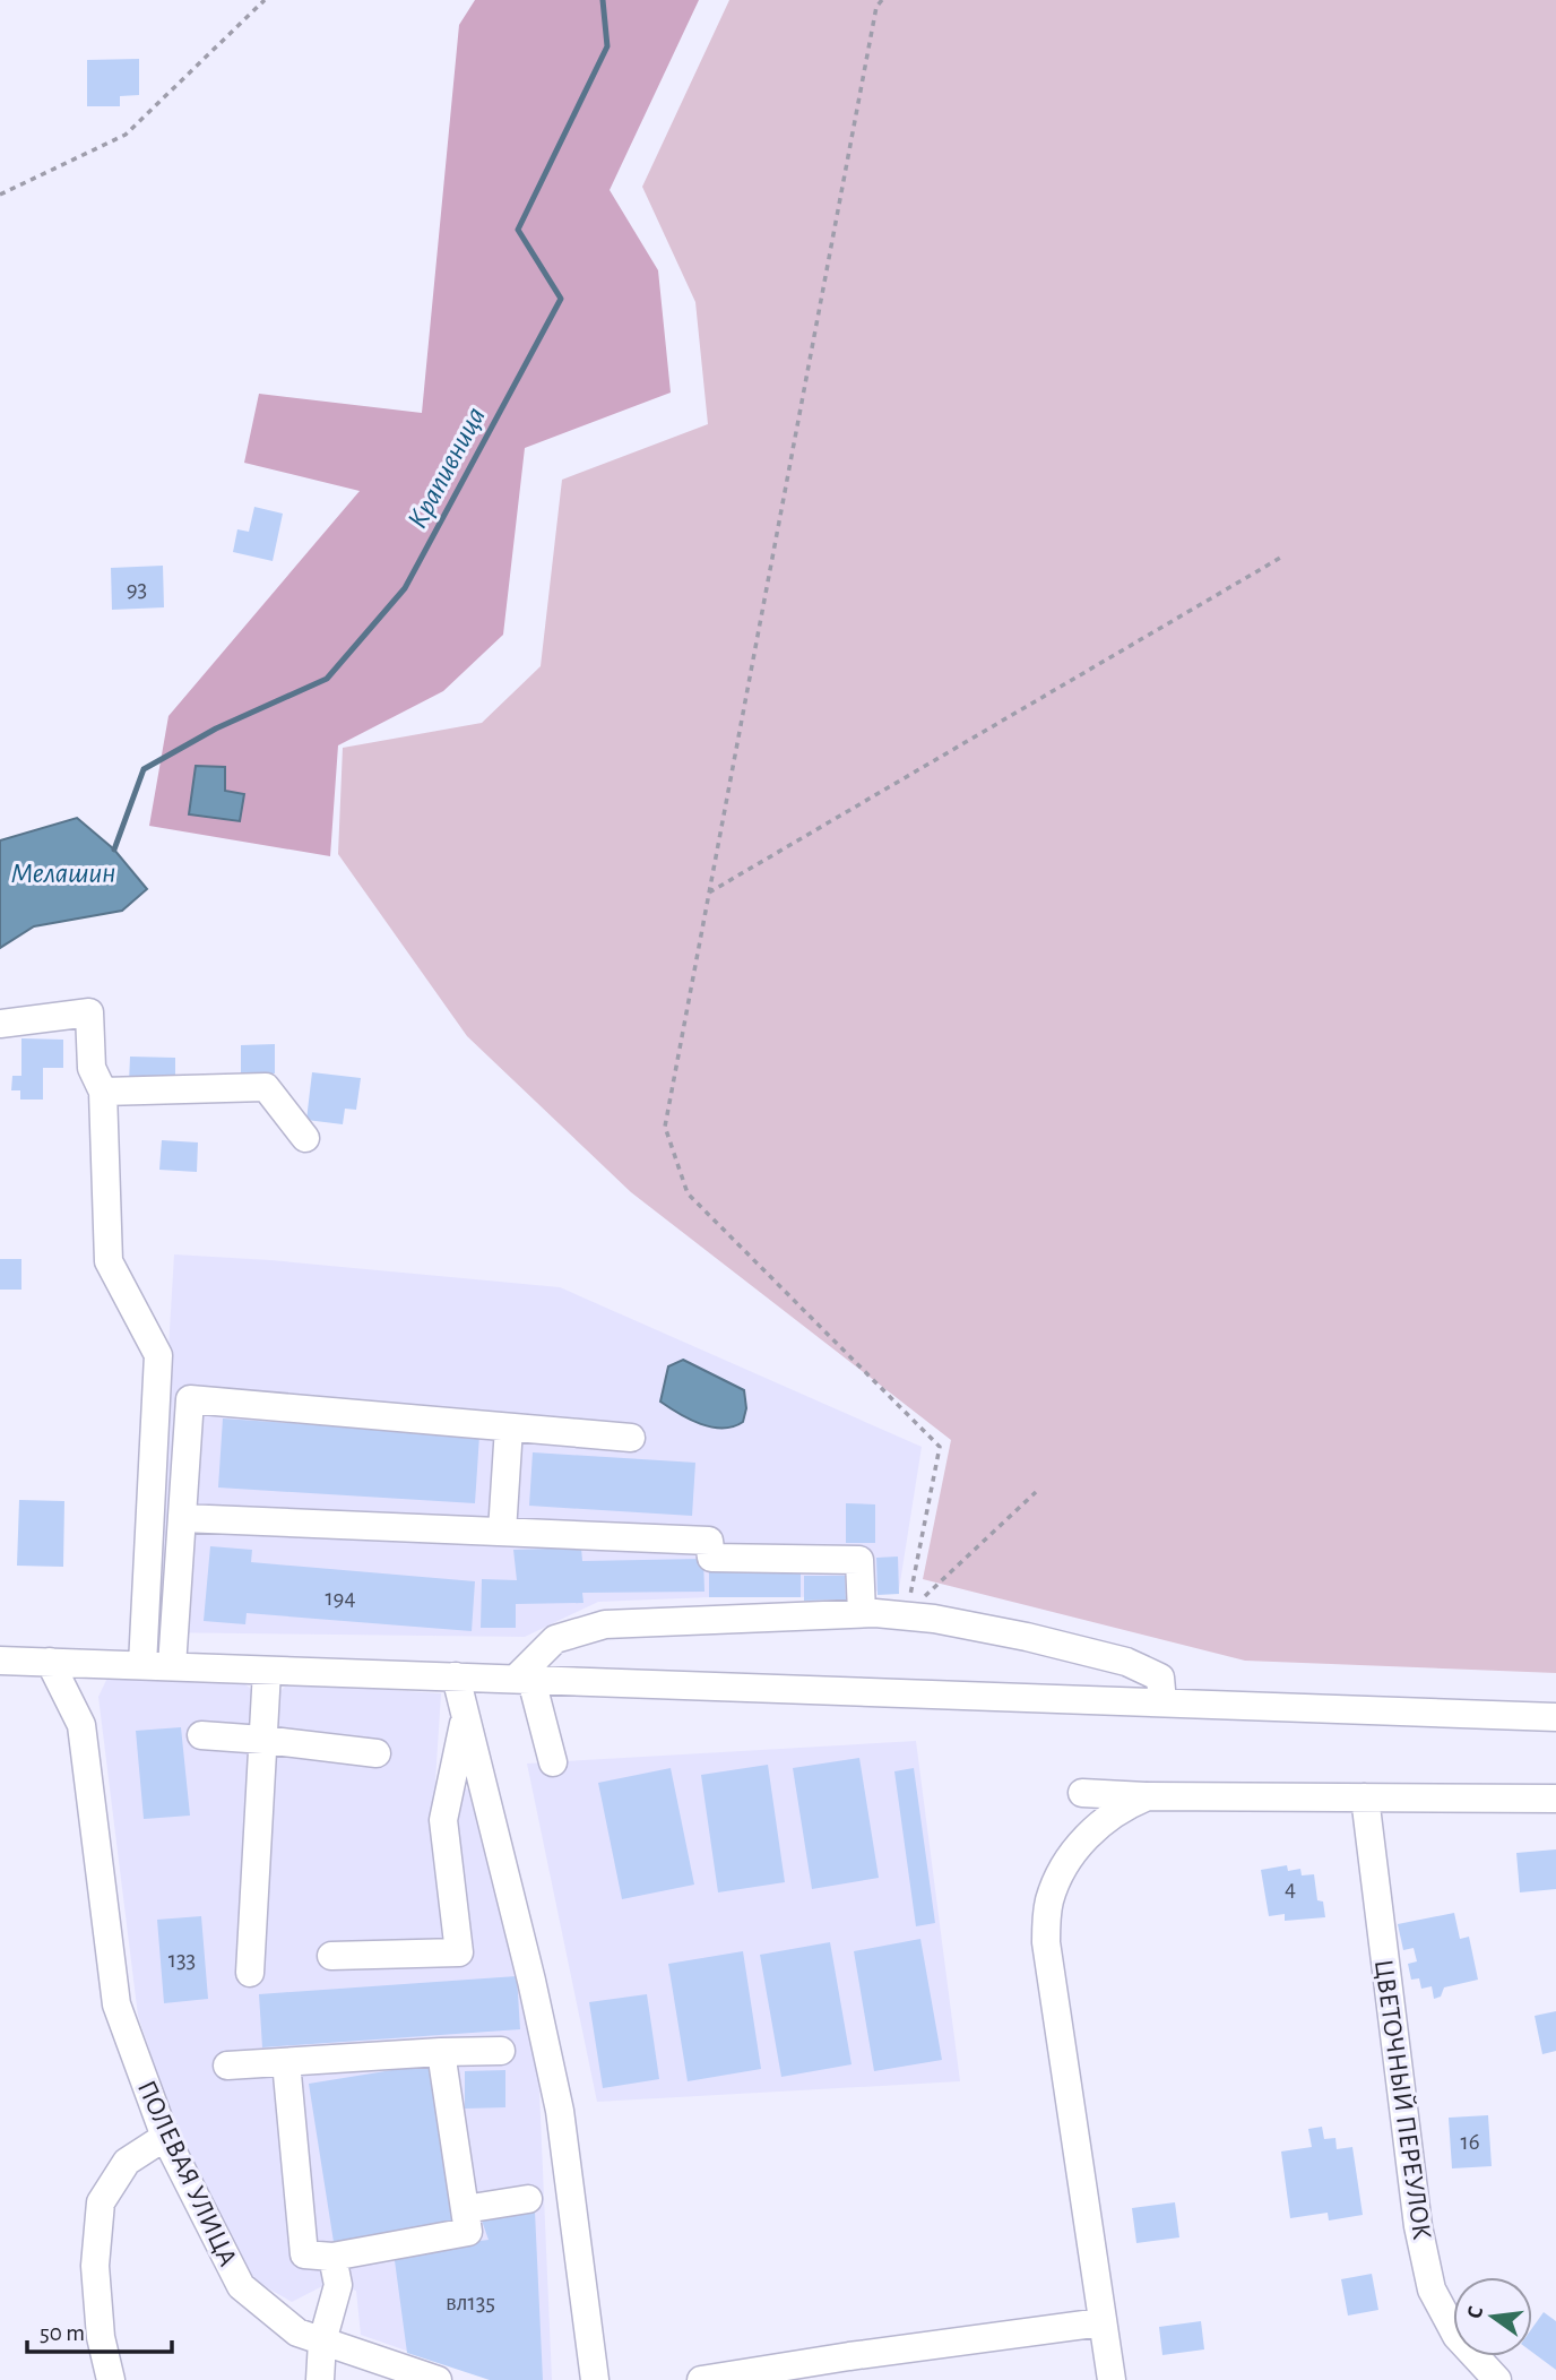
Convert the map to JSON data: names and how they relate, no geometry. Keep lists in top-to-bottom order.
{
  "streets": {
    "street": ["ЦВЕТОЧНЫЙ ПЕРЕУЛОК", "ПОЛЕВАЯ УЛИЦА"]
  },
  "water": ["Крапивница", "Мелашин"],
  "house_numbers": [
    "93",
    "194",
    "4",
    "133",
    "16",
    "вл135"
  ],
  "scale_bar": "50 m",
  "north": "left"
}
